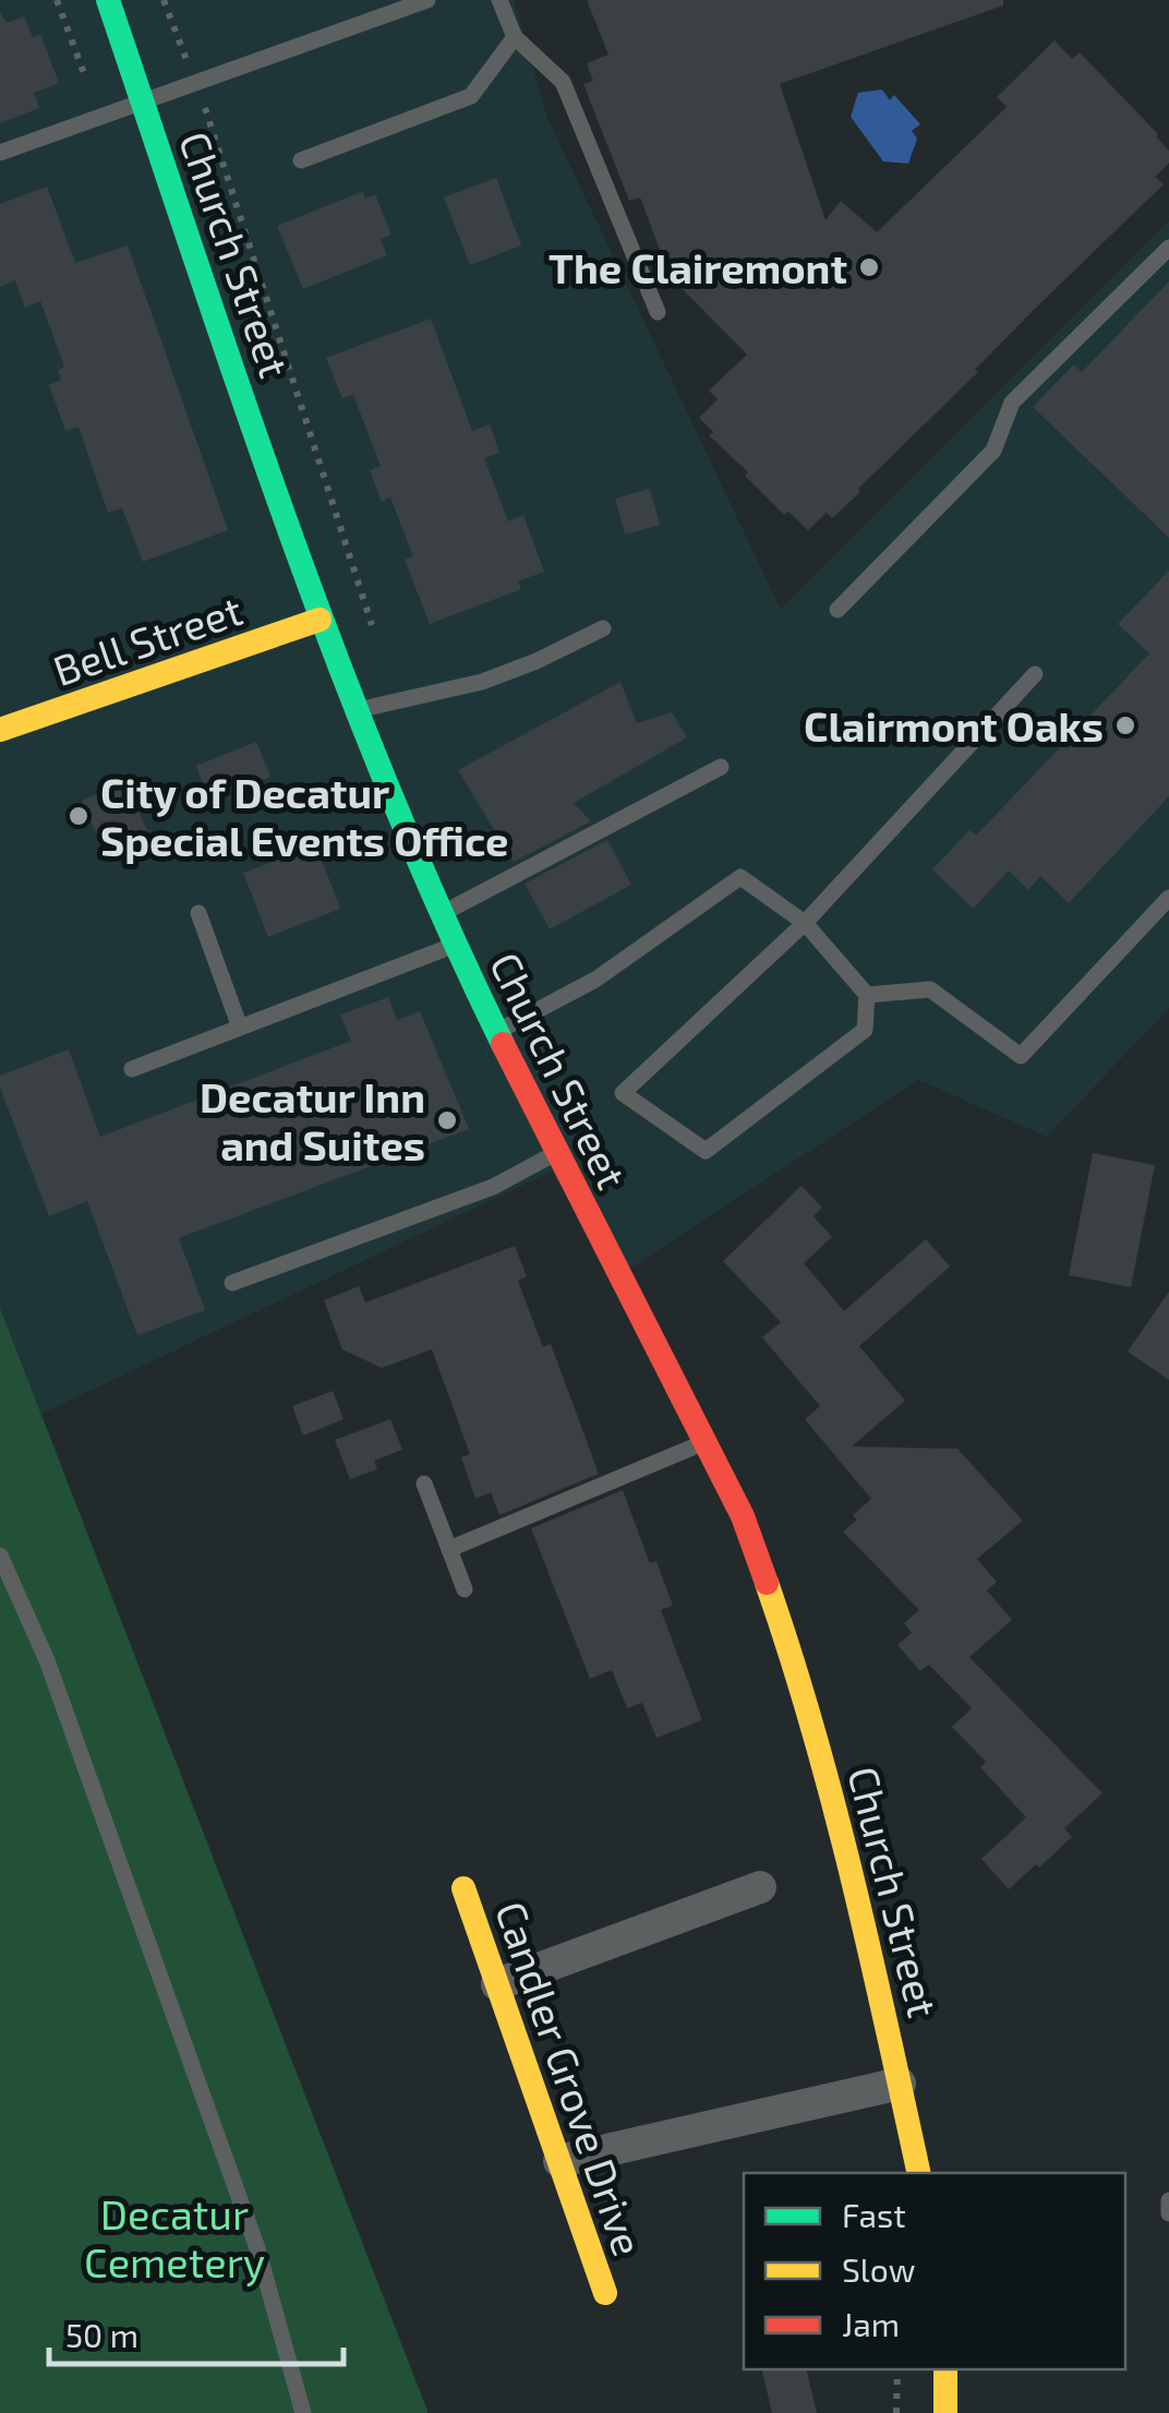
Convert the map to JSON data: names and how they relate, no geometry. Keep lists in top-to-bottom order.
{
  "streets": {
    "main road": ["Church Street", "Bell Street", "Candler Grove Drive"]
  },
  "crossings": [
    ["Church Street", "Bell Street"]
  ],
  "parks": ["Decatur Cemetery"],
  "places": [
    "The Clairemont",
    "Clairmont Oaks",
    "City of Decatur Special Events Office",
    "Decatur Inn and Suites"
  ],
  "legend": ["Fast", "Slow", "Jam"],
  "scale_bar": "50 m"
}
